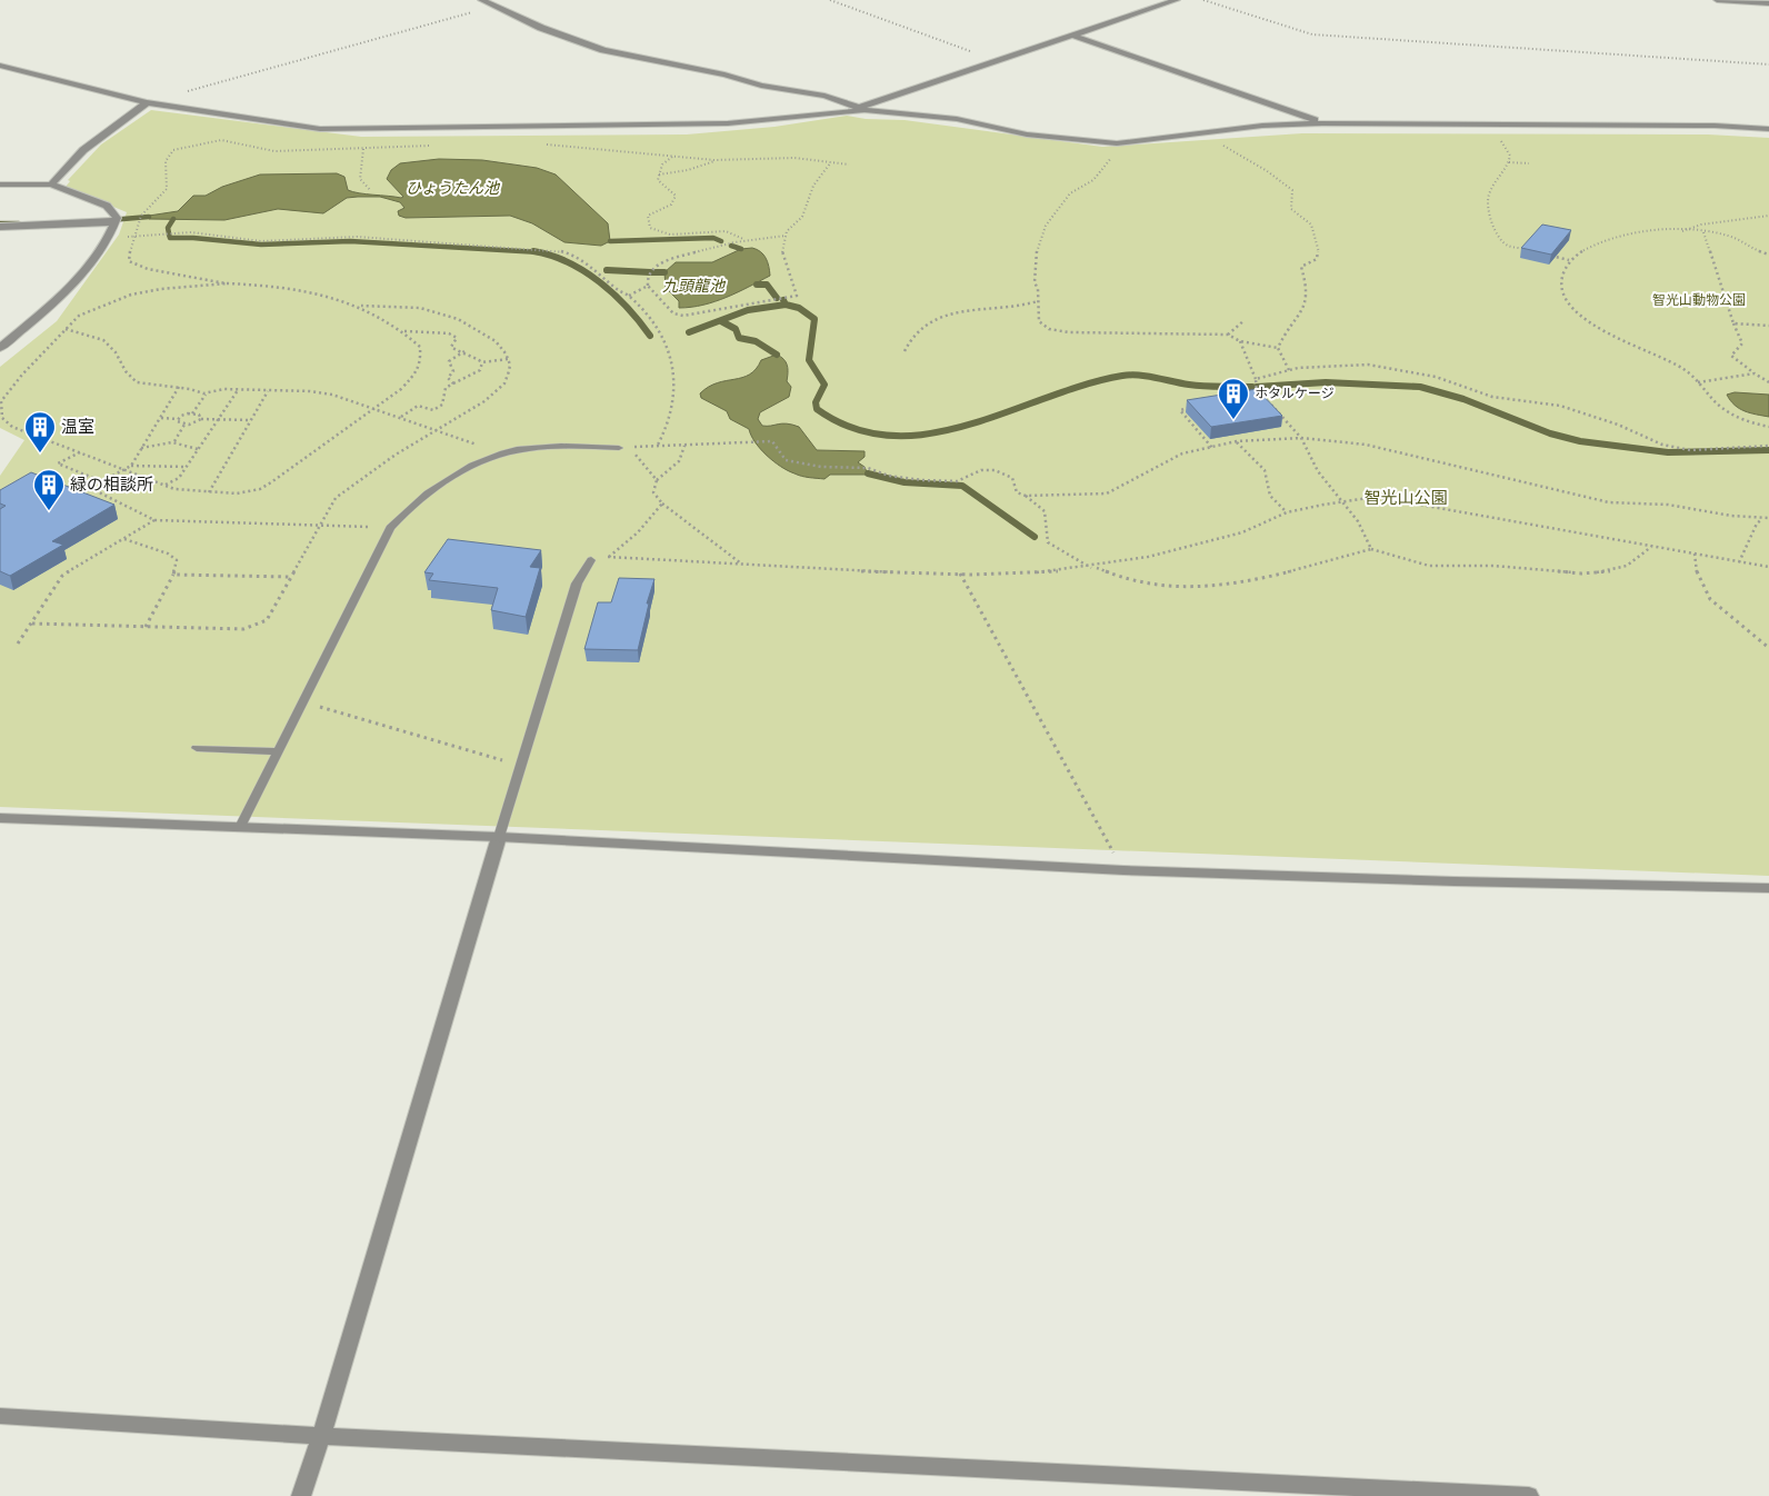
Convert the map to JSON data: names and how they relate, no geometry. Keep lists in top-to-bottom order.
{
  "water": ["ひょうたん池", "九頭龍池"],
  "parks": ["智光山動物公園", "智光山公園"],
  "places": {
    "building": ["ホタルケージ", "温室", "緑の相談所"]
  }
}
